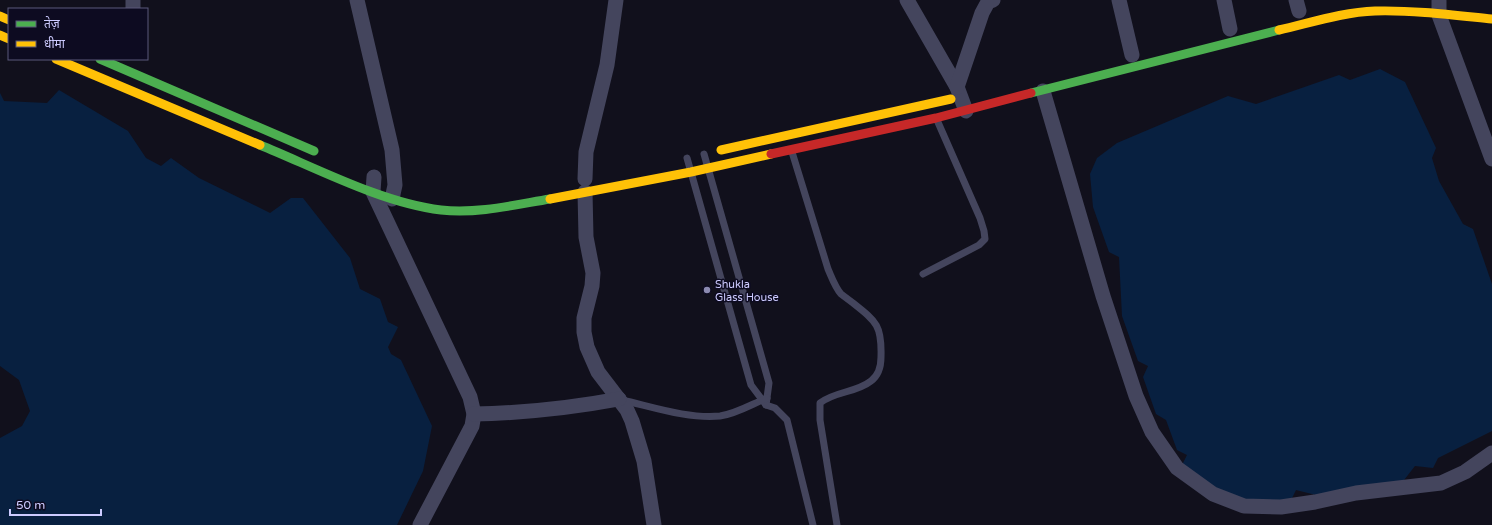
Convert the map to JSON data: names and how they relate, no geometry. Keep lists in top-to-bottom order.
{
  "places": ["Shukla Glass House"],
  "legend": ["तेज़", "धीमा"],
  "scale_bar": "50 m"
}
